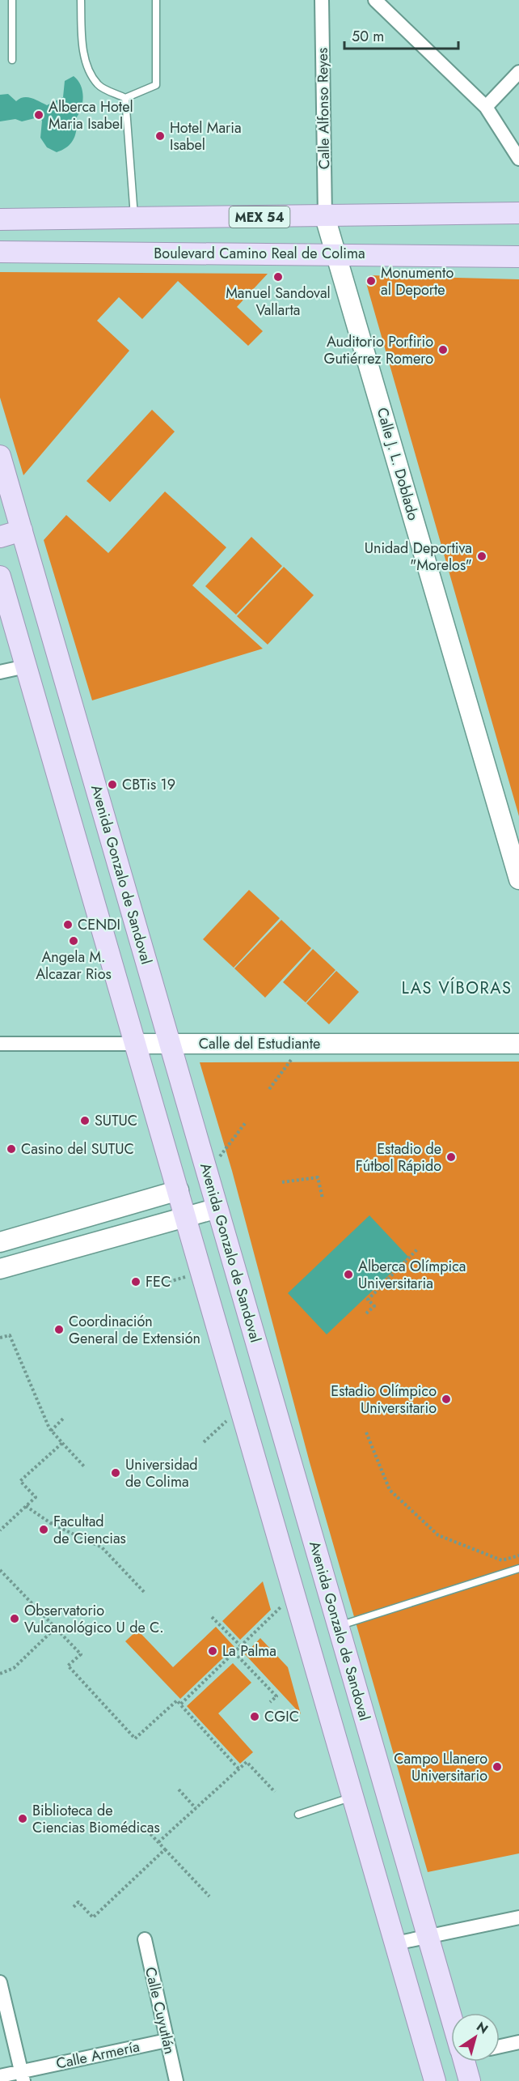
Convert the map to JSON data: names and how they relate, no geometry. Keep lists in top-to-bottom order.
{
  "streets": {
    "main road": ["MEX 54", "Boulevard Camino Real de Colima", "Avenida Gonzalo de Sandoval"],
    "street": [
      "Calle Alfonso Reyes",
      "Calle J. L. Doblado",
      "Calle del Estudiante",
      "Calle Cuyutlán",
      "Calle Armería"
    ]
  },
  "crossings": [
    ["Calle Alfonso Reyes", "MEX 54"],
    ["Calle Alfonso Reyes", "Calle J. L. Doblado"],
    ["MEX 54", "Calle J. L. Doblado"],
    ["Boulevard Camino Real de Colima", "Calle J. L. Doblado"],
    ["Avenida Gonzalo de Sandoval", "Calle del Estudiante"],
    ["Calle Cuyutlán", "Calle Armería"]
  ],
  "districts": ["LAS VÍBORAS"],
  "places": [
    "Alberca Hotel Maria Isabel",
    "Hotel Maria Isabel",
    "Manuel Sandoval Vallarta",
    "Monumento al Deporte",
    "Auditorio Porfirio Gutiérrez Romero",
    "Unidad Deportiva \"Morelos\"",
    "CBTis 19",
    "CENDI",
    "Angela M. Alcazar Rios",
    "SUTUC",
    "Casino del SUTUC",
    "Estadio de Fútbol Rápido",
    "Alberca Olímpica Universitaria",
    "FEC",
    "Coordinación General de Extensión",
    "Estadio Olímpico Universitario",
    "Universidad de Colima",
    "Facultad de Ciencias",
    "Observatorio Vulcanológico U de C.",
    "La Palma",
    "CGIC",
    "Campo Llanero Universitario",
    "Biblioteca de Ciencias Biomédicas"
  ],
  "scale_bar": "50 m",
  "north": "top right"
}
